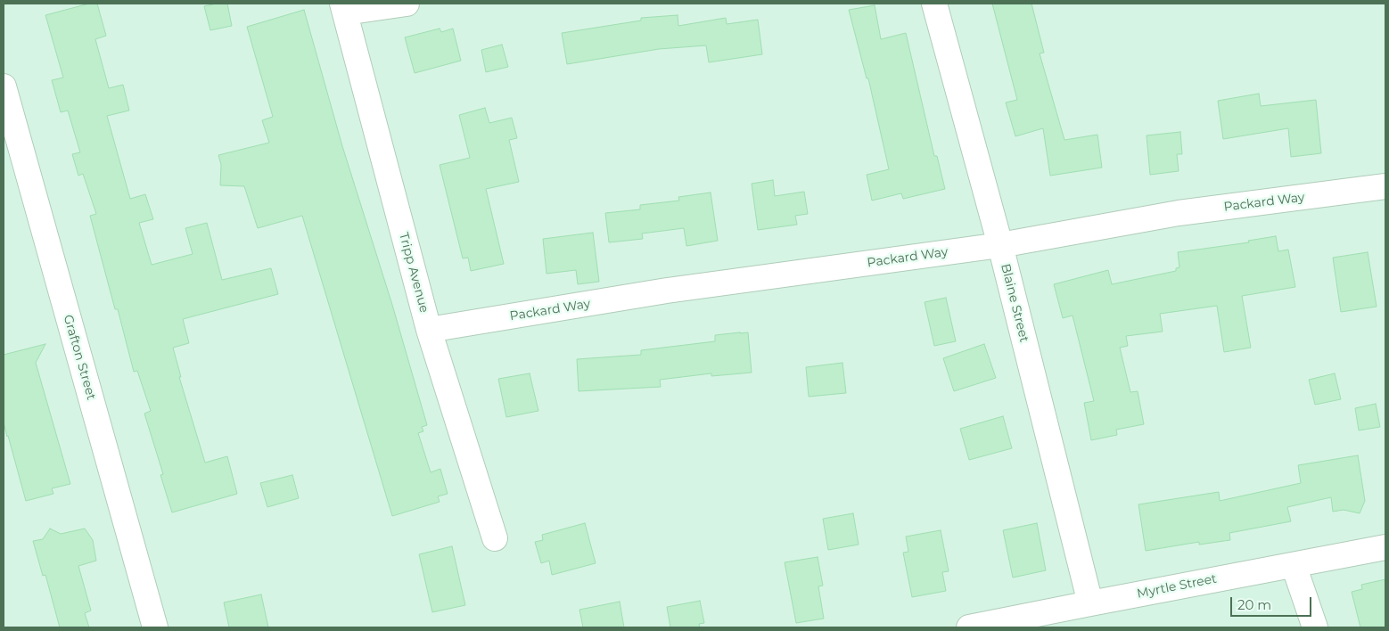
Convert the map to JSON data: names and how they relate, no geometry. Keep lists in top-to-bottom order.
{
  "streets": {
    "street": [
      "Packard Way",
      "Tripp Avenue",
      "Blaine Street",
      "Grafton Street",
      "Myrtle Street"
    ]
  },
  "crossings": [
    ["Packard Way", "Tripp Avenue"],
    ["Packard Way", "Blaine Street"],
    ["Blaine Street", "Myrtle Street"]
  ],
  "scale_bar": "20 m"
}
